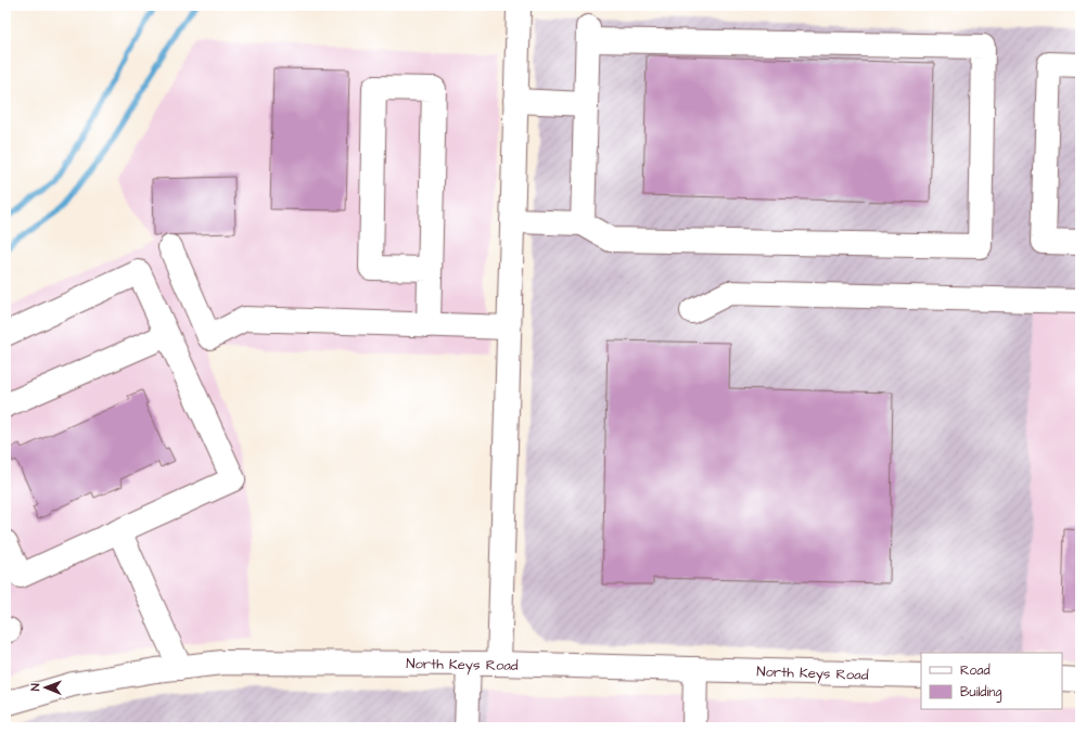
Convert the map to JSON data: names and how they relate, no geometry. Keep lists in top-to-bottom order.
{
  "streets": {
    "street": ["North Keys Road"]
  },
  "legend": ["Road", "Building"],
  "north": "left"
}
